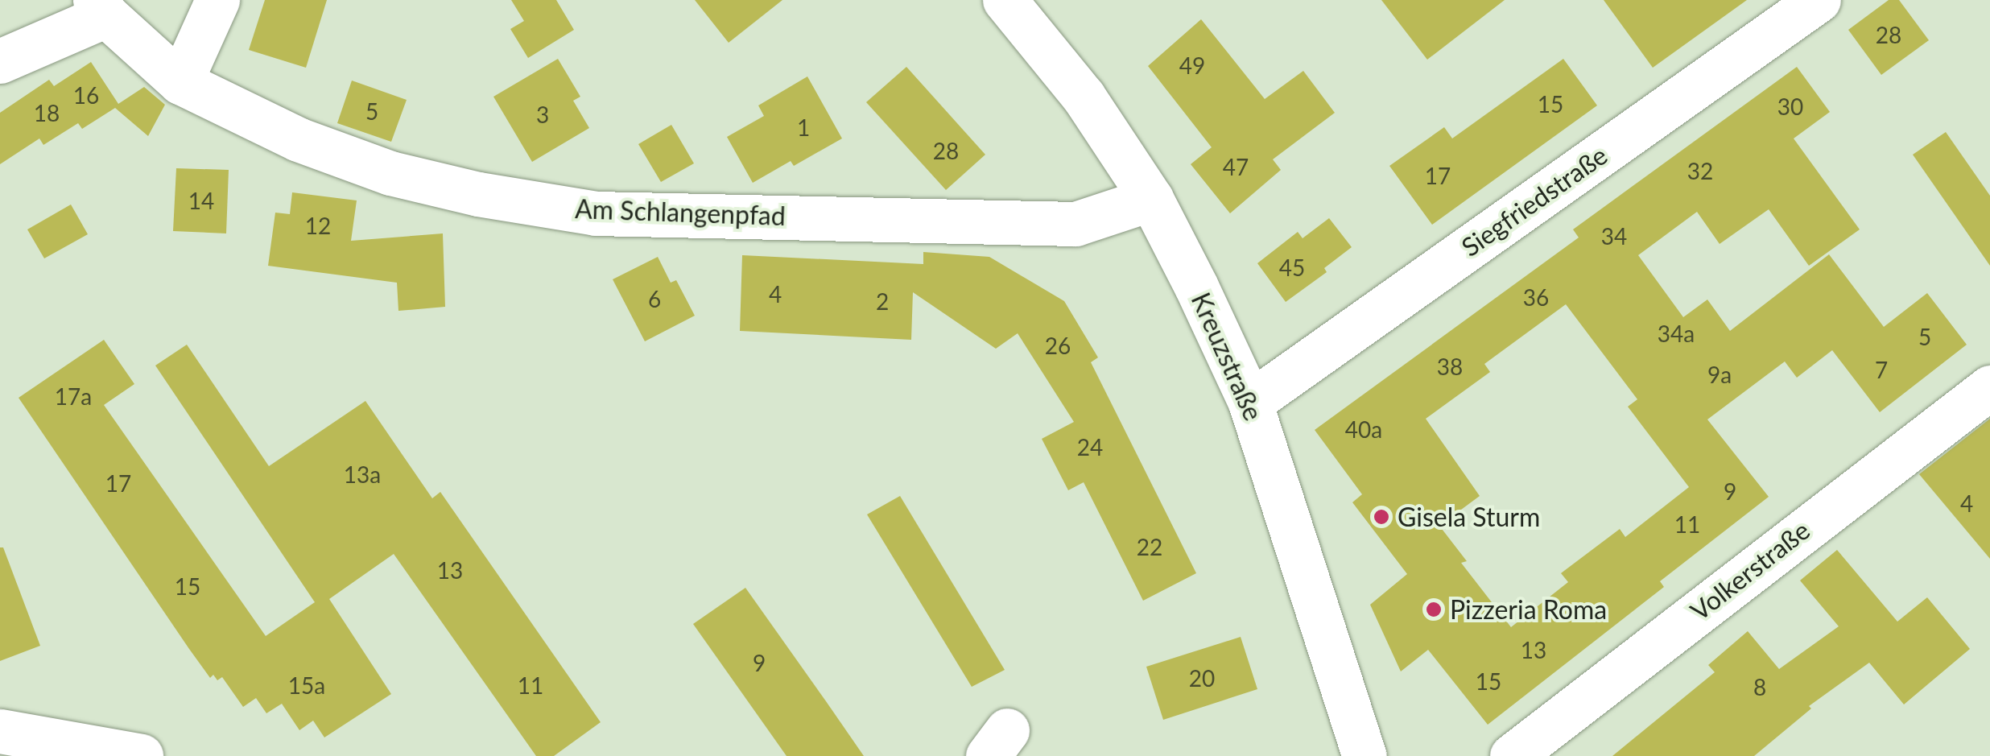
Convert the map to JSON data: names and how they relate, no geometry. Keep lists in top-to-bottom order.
{
  "streets": {
    "street": [
      "Siegfriedstraße",
      "Am Schlangenpfad",
      "Kreuzstraße",
      "Volkerstraße"
    ]
  },
  "crossings": [
    ["Siegfriedstraße", "Kreuzstraße"],
    ["Am Schlangenpfad", "Kreuzstraße"]
  ],
  "places": ["Gisela Sturm", "Pizzeria Roma"],
  "house_numbers": [
    "28",
    "49",
    "16",
    "15",
    "30",
    "5",
    "18",
    "3",
    "1",
    "28",
    "47",
    "32",
    "17",
    "14",
    "12",
    "34",
    "45",
    "4",
    "36",
    "6",
    "2",
    "34a",
    "5",
    "26",
    "38",
    "7",
    "9a",
    "17a",
    "40a",
    "24",
    "13a",
    "17",
    "9",
    "4",
    "11",
    "22",
    "13",
    "15",
    "13",
    "9",
    "20",
    "15",
    "15a",
    "11",
    "8"
  ]
}
